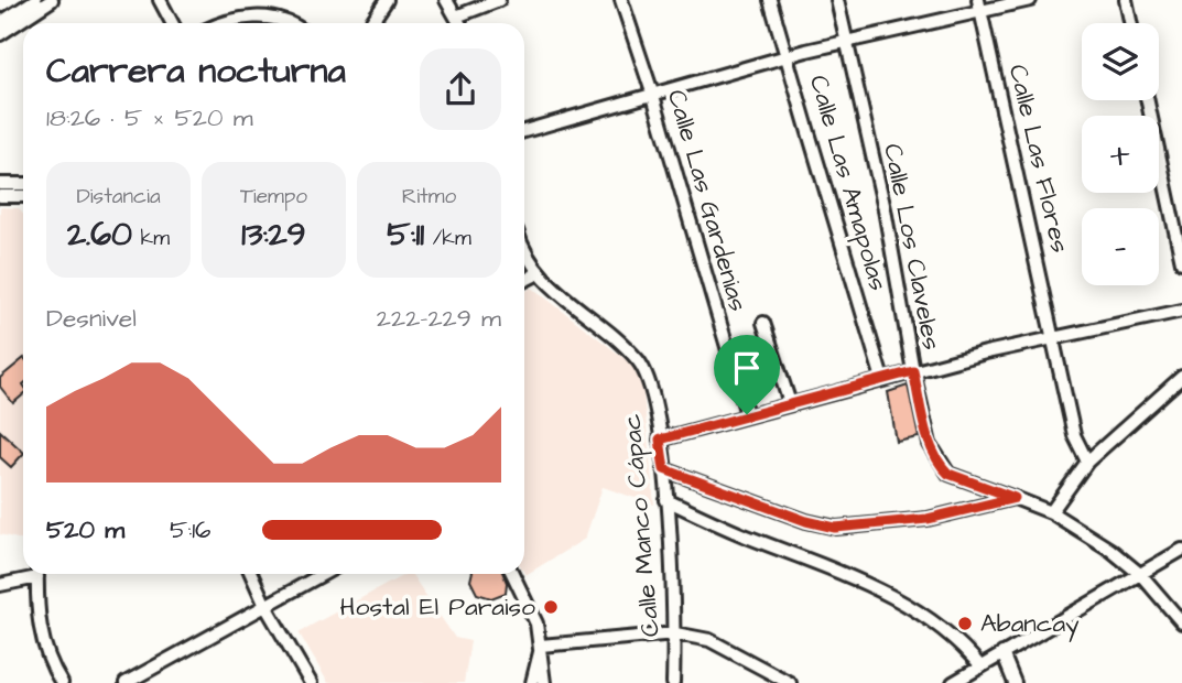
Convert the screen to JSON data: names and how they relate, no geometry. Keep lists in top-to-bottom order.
{
  "streets": {
    "street": [
      "Calle Las Flores",
      "Calle Las Amapolas",
      "Calle Las Gardenias",
      "Calle Los Claveles",
      "Calle Manco Cápac"
    ]
  },
  "places": ["Hostal El Paraiso", "Abancay"],
  "page": {
    "map_buttons": ["+", "−"],
    "heading": ["Carrera nocturna", "18:26 · 5 × 520 m"],
    "stats": [
      ["Distancia", "2.60 km"],
      ["Tiempo", "13:29"],
      ["Ritmo", "5:11 /km"]
    ],
    "chart": ["Desnivel", "222–229 m"],
    "list": [
      {
        "name": "520 m",
        "note": "5:16"
      }
    ]
  }
}
